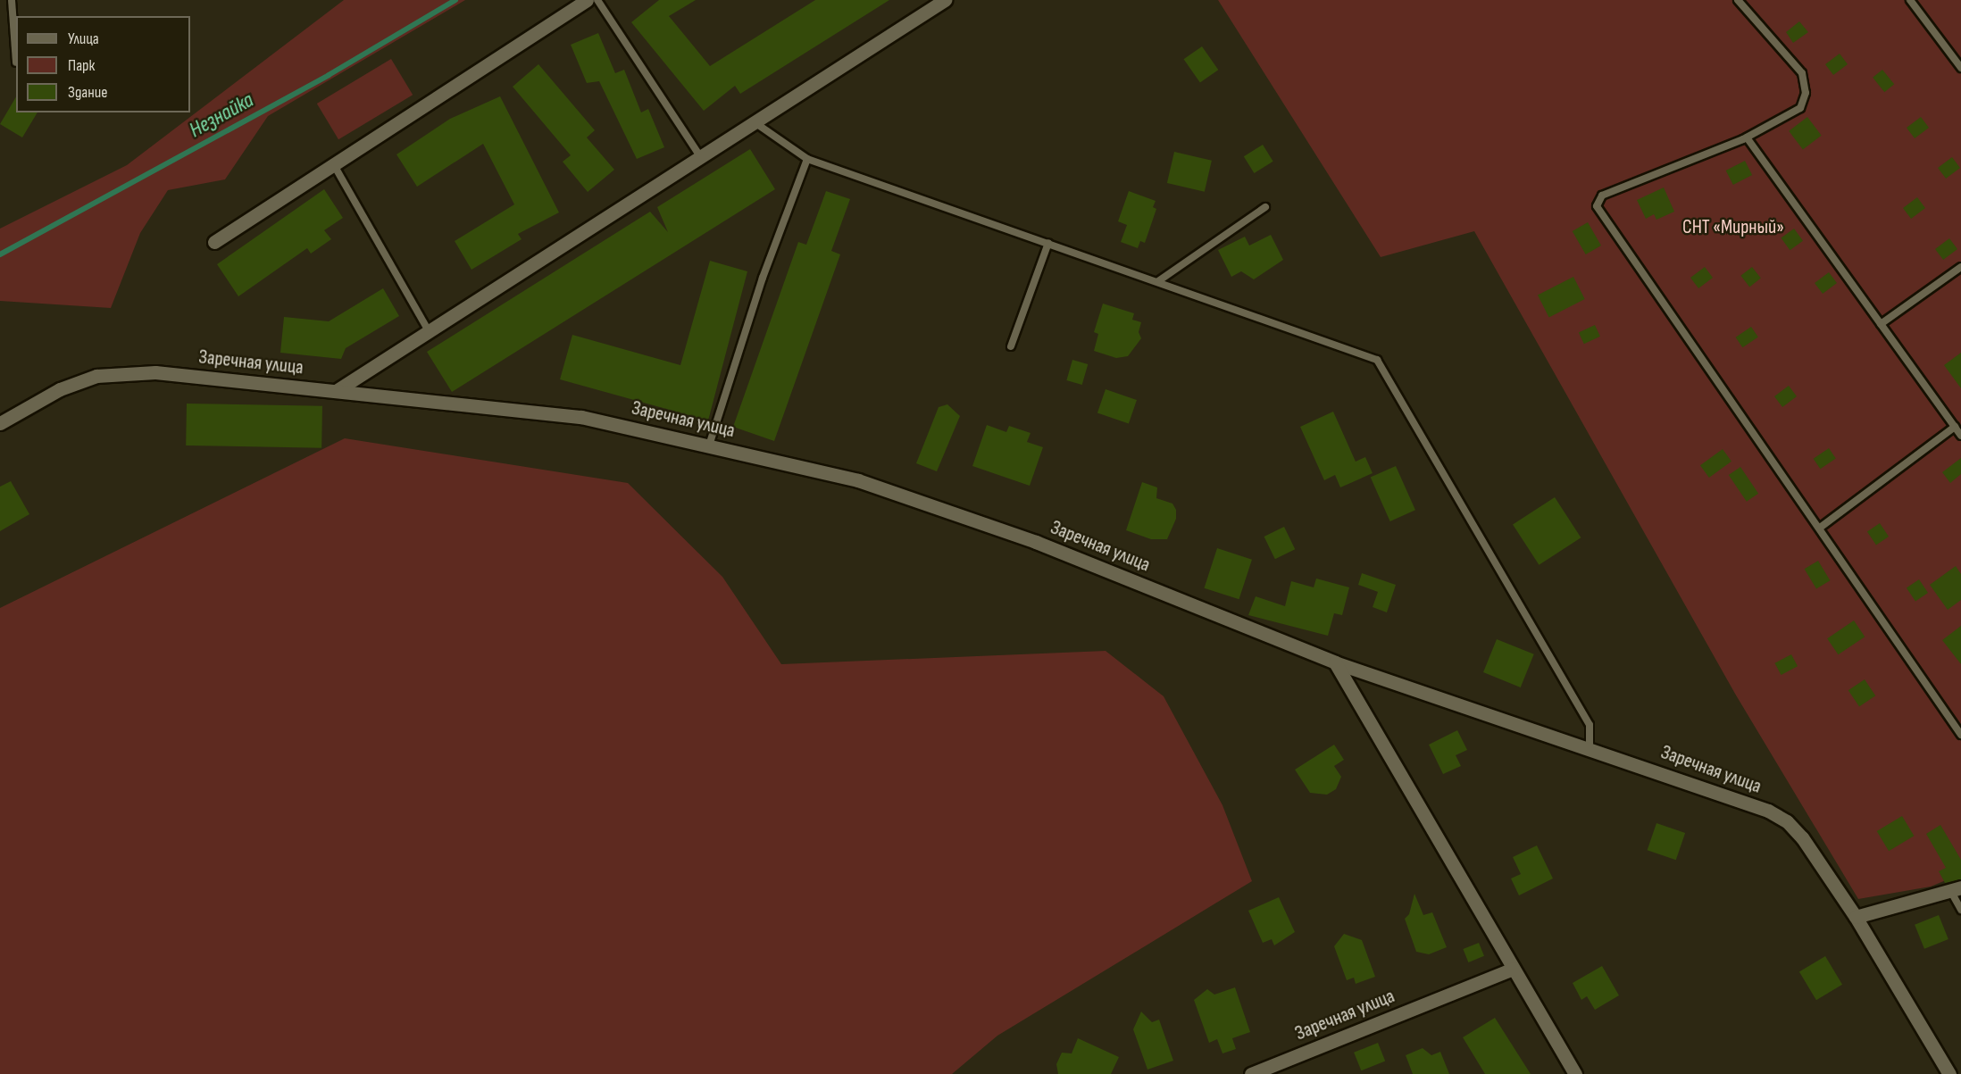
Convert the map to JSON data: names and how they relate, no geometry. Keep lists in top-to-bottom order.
{
  "streets": {
    "street": ["Заречная улица"]
  },
  "water": ["Незнайка"],
  "parks": ["СНТ «Мирный»"],
  "legend": ["Улица", "Парк", "Здание"]
}
